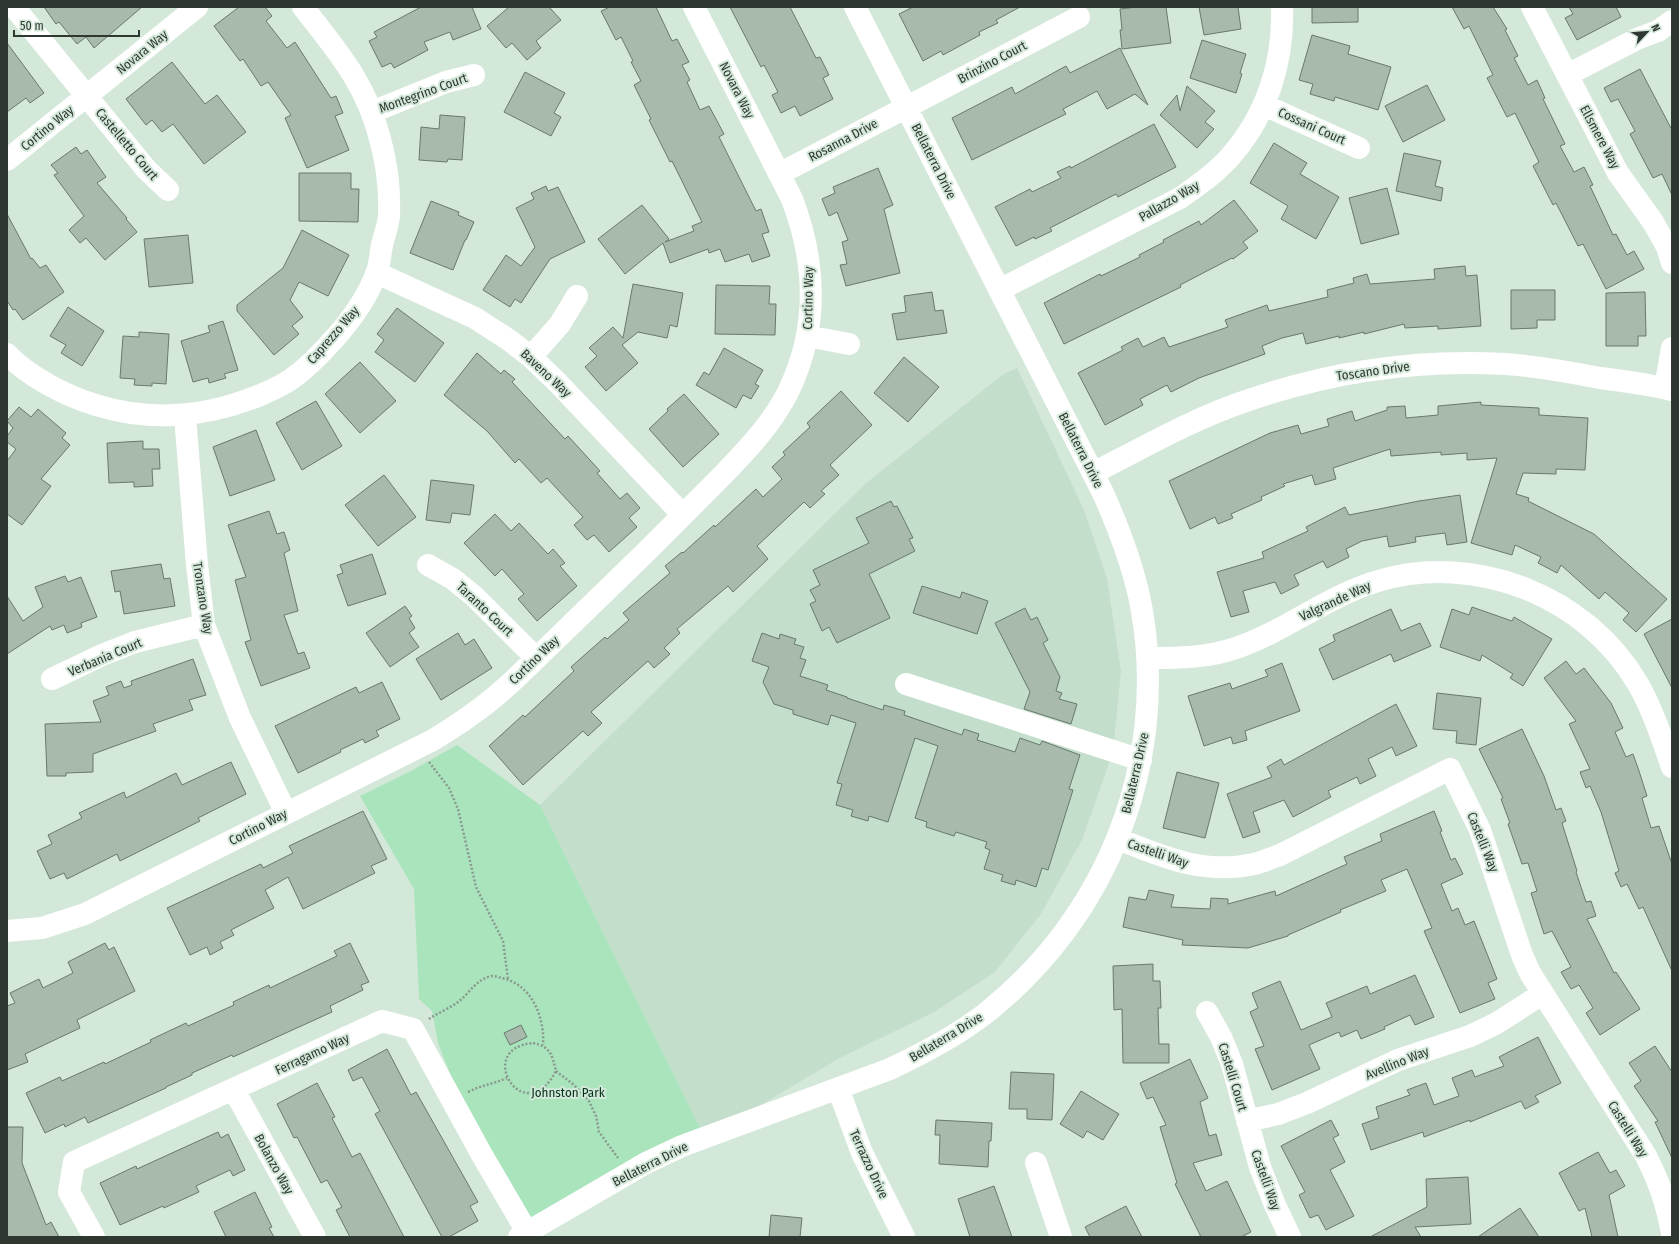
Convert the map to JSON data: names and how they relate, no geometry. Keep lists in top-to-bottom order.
{
  "streets": {
    "street": [
      "Novara Way",
      "Brinzino Court",
      "Montegrino Court",
      "Cossani Court",
      "Cortino Way",
      "Ellsmere Way",
      "Rosanna Drive",
      "Castelletto Court",
      "Bellaterra Drive",
      "Pallazzo Way",
      "Caprezzo Way",
      "Toscano Drive",
      "Baveno Way",
      "Tronzano Way",
      "Valgrande Way",
      "Taranto Court",
      "Verbania Court",
      "Castelli Way",
      "Ferragamo Way",
      "Avellino Way",
      "Castelli Court",
      "Bolanzo Way",
      "Terrazzo Drive"
    ]
  },
  "crossings": [
    ["Novara Way", "Cortino Way"],
    ["Novara Way", "Rosanna Drive"],
    ["Novara Way", "Castelletto Court"],
    ["Brinzino Court", "Rosanna Drive"],
    ["Brinzino Court", "Bellaterra Drive"],
    ["Montegrino Court", "Caprezzo Way"],
    ["Cossani Court", "Pallazzo Way"],
    ["Cortino Way", "Rosanna Drive"],
    ["Cortino Way", "Castelletto Court"],
    ["Cortino Way", "Baveno Way"],
    ["Cortino Way", "Tronzano Way"],
    ["Cortino Way", "Taranto Court"],
    ["Rosanna Drive", "Bellaterra Drive"],
    ["Bellaterra Drive", "Pallazzo Way"],
    ["Bellaterra Drive", "Toscano Drive"],
    ["Bellaterra Drive", "Valgrande Way"],
    ["Bellaterra Drive", "Castelli Way"],
    ["Bellaterra Drive", "Terrazzo Drive"],
    ["Caprezzo Way", "Baveno Way"],
    ["Caprezzo Way", "Tronzano Way"],
    ["Tronzano Way", "Verbania Court"],
    ["Castelli Way", "Avellino Way"],
    ["Castelli Way", "Castelli Court"],
    ["Ferragamo Way", "Bolanzo Way"],
    ["Avellino Way", "Castelli Court"]
  ],
  "parks": ["Johnston Park"],
  "scale_bar": "50 m",
  "north": "top right"
}
